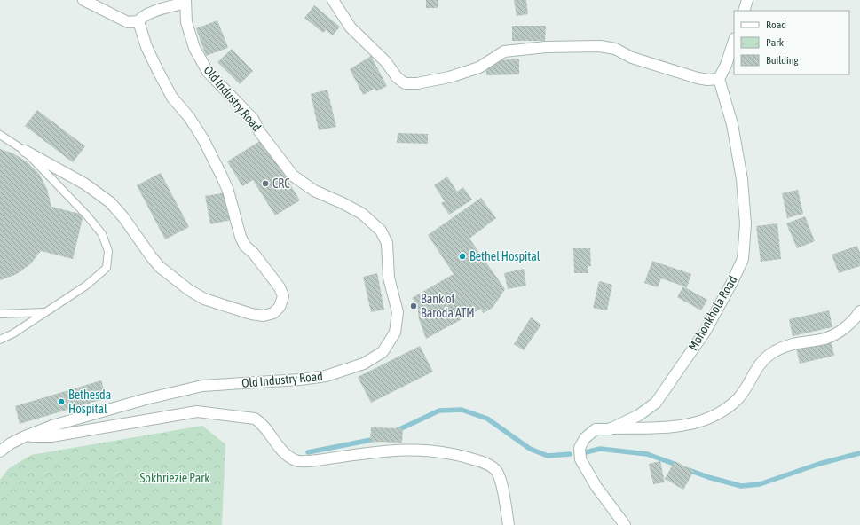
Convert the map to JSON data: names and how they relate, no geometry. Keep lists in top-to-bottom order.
{
  "streets": {
    "street": ["Old Industry Road", "Mohonkhola Road"]
  },
  "parks": ["Sokhriezie Park"],
  "places": [
    "CRC",
    "Bethel Hospital",
    "Bank of Baroda ATM",
    "Bethesda Hospital"
  ],
  "legend": ["Road", "Park", "Building"]
}
